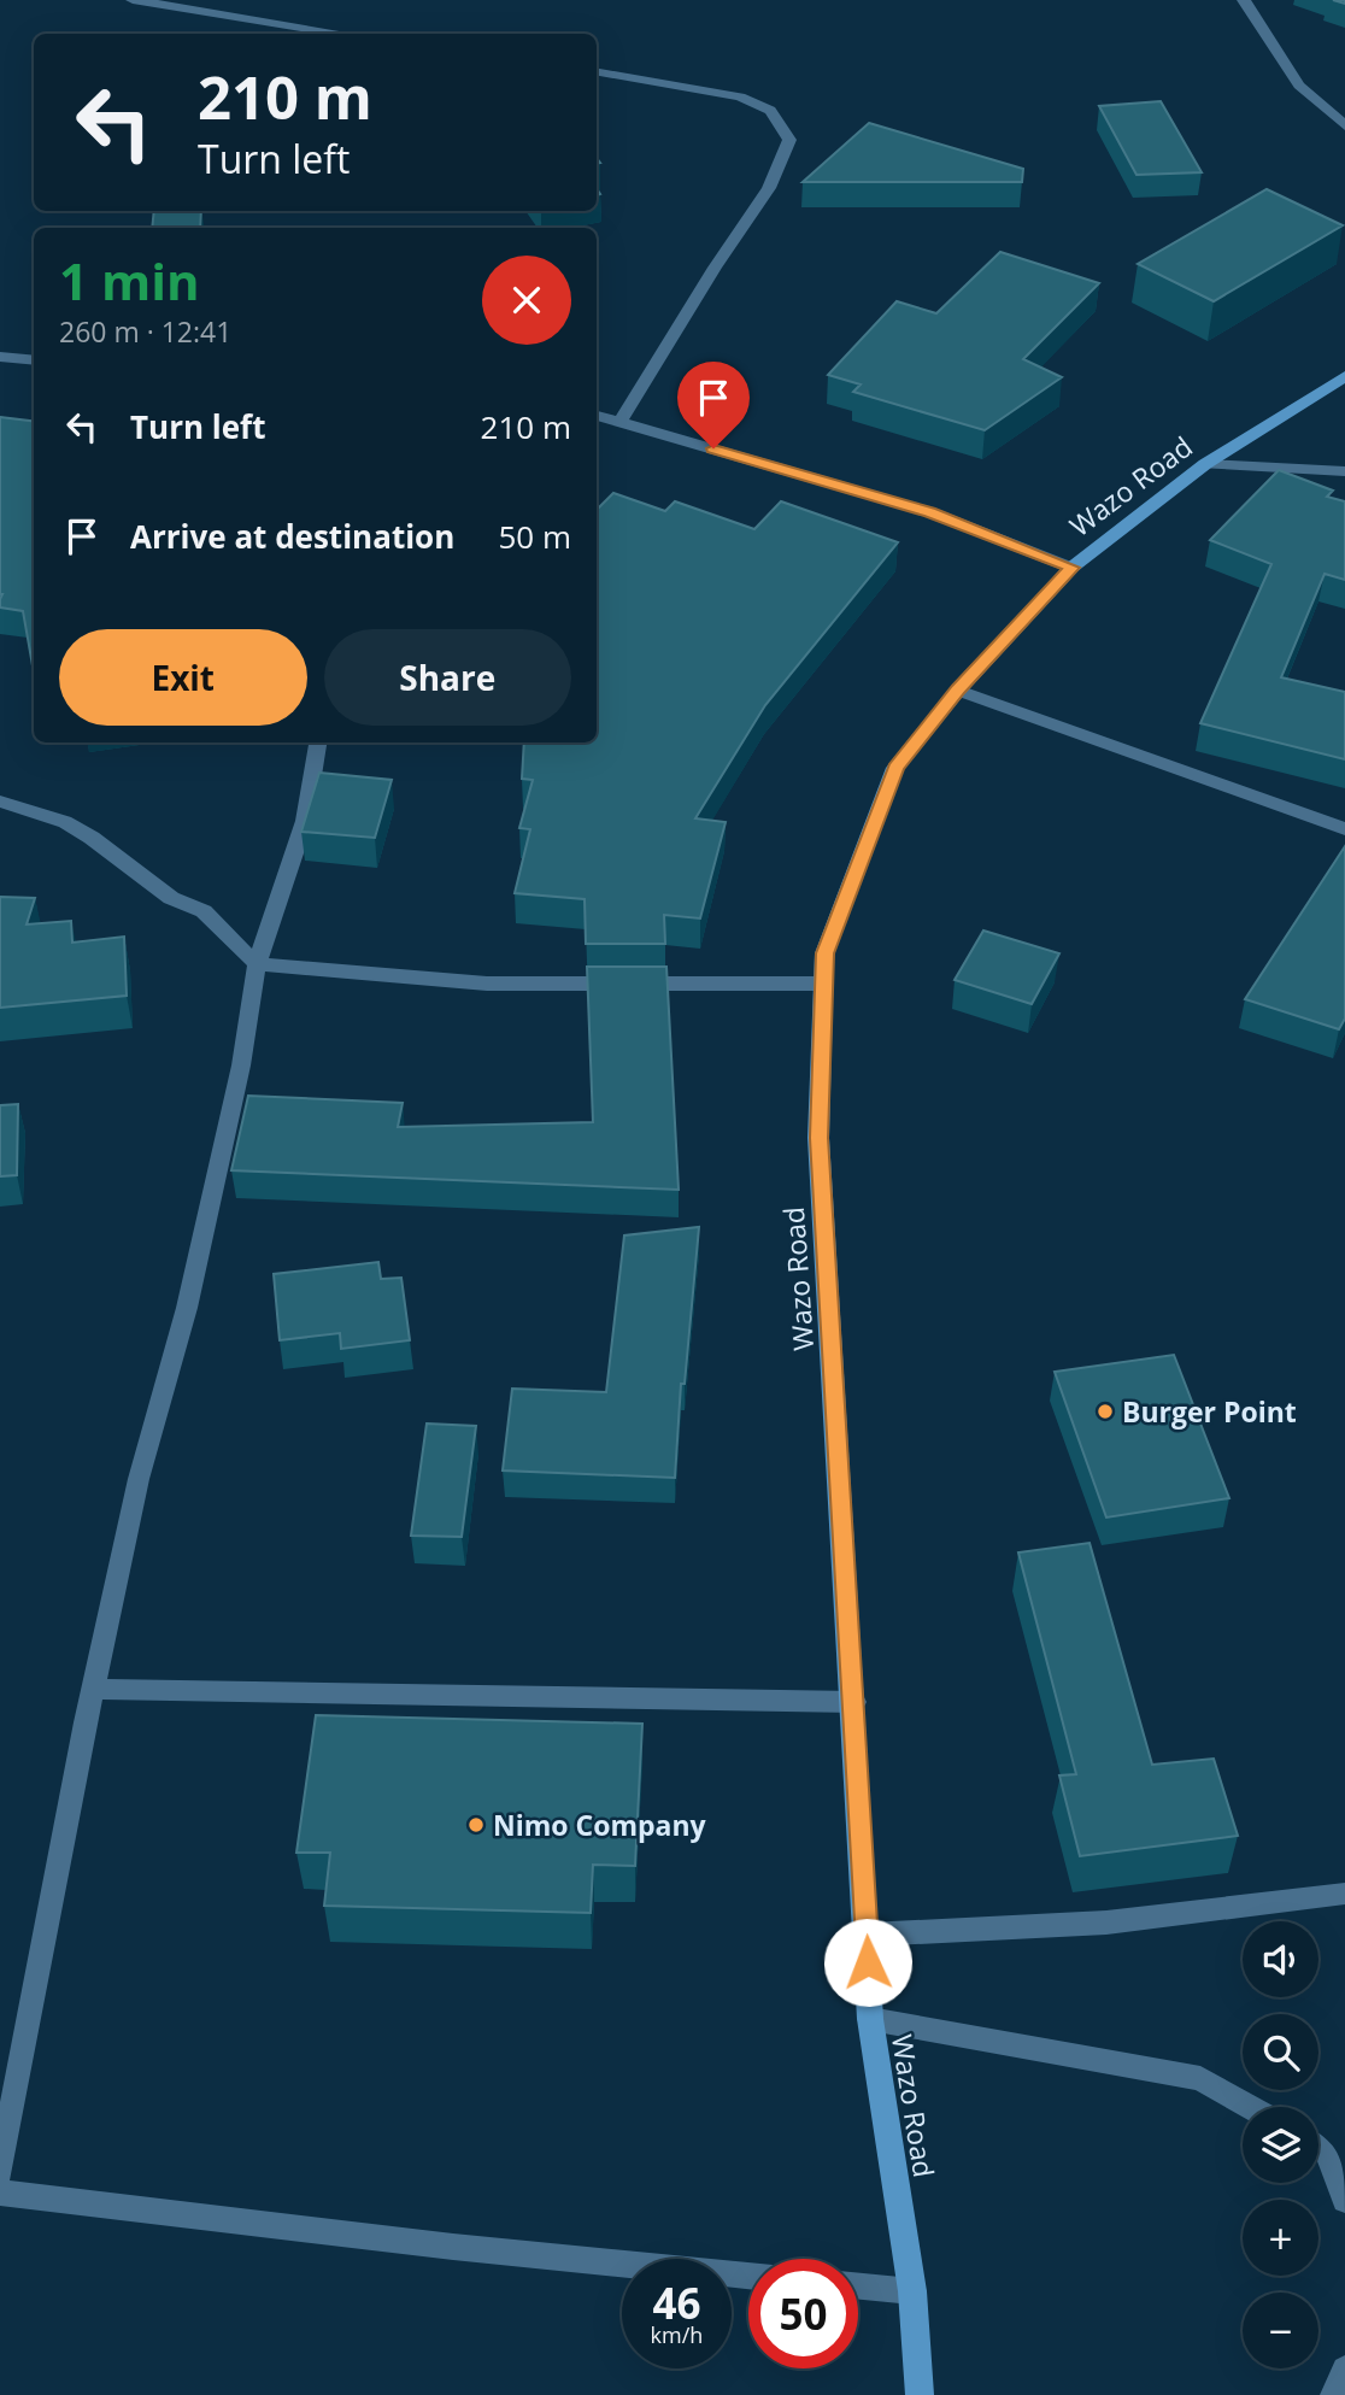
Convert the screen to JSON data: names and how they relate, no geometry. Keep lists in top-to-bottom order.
{
  "streets": {
    "main road": ["Wazo Road"]
  },
  "places": ["Burger Point", "Nimo Company"],
  "page": {
    "turn": ["210 m", "Turn left"],
    "heading": ["1 min", "260 m · 12:41"],
    "list": [
      {
        "name": "Turn left",
        "value": "210 m"
      },
      {
        "name": "Arrive at destination",
        "value": "50 m"
      }
    ],
    "buttons": ["Exit", "Share"],
    "map_buttons": ["+", "−"],
    "speed": "46 km/h",
    "limit": "50"
  }
}
